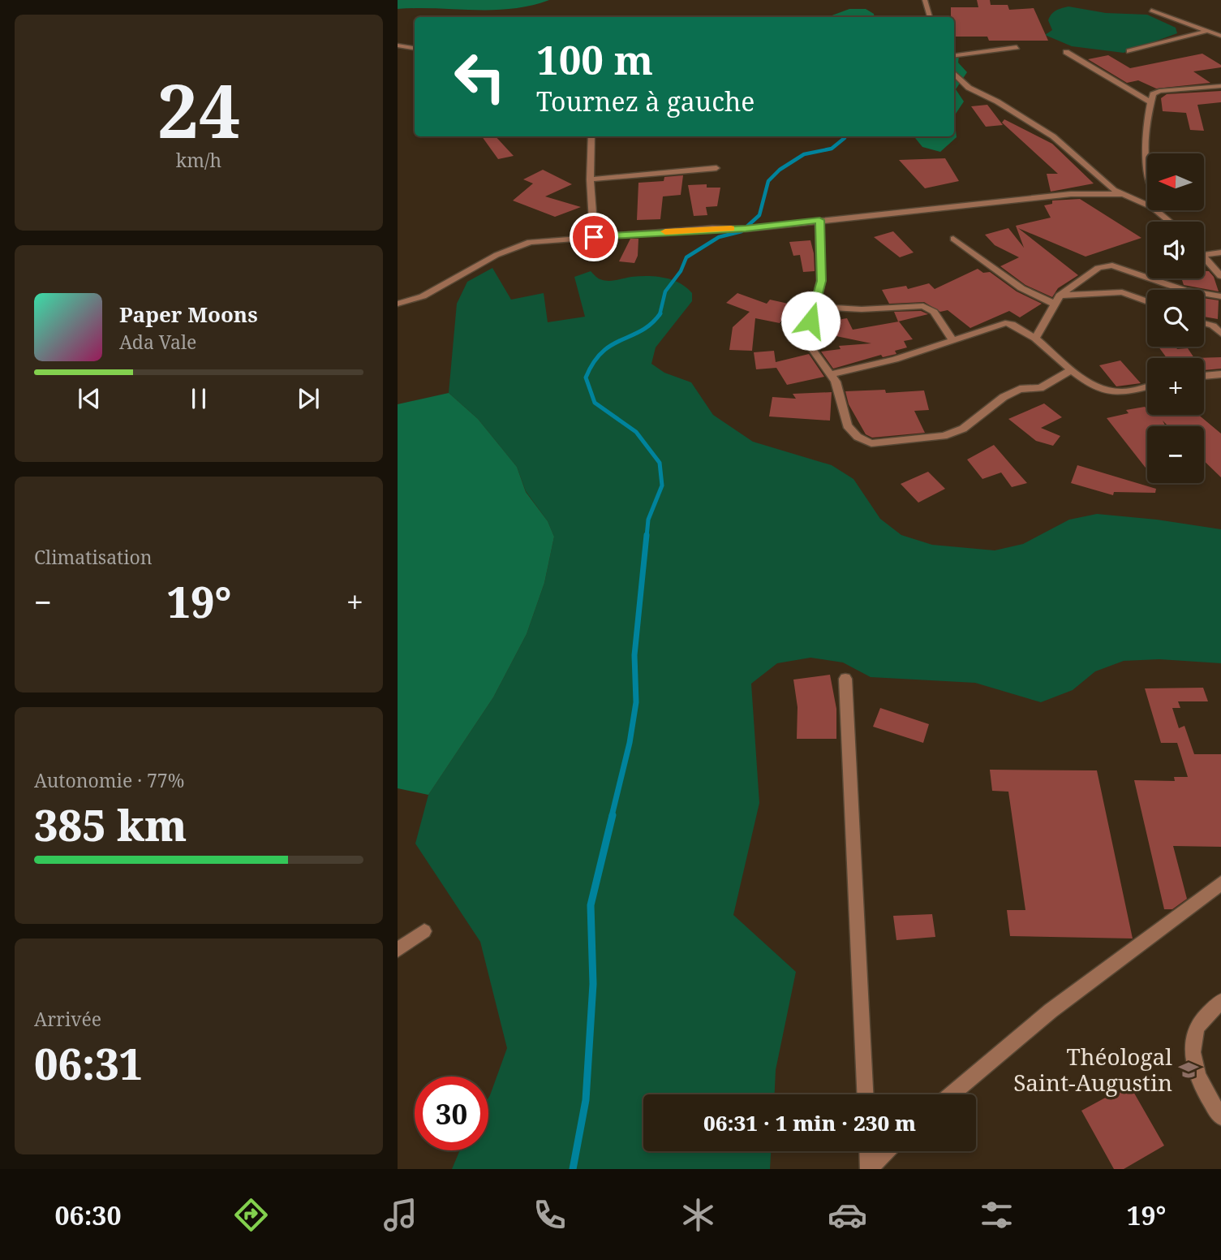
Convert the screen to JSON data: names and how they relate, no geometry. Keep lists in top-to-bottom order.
{
  "places": {
    "school or university": ["Théologal Saint-Augustin"]
  },
  "north": "left",
  "page": {
    "tile": [
      ["24", "km/h"],
      "Climatisation",
      ["Autonomie · 77%", "385 km"],
      ["Arrivée", "06:31"]
    ],
    "turn": ["100 m", "Tournez à gauche"],
    "map_buttons": ["+", "−"],
    "song": ["Paper Moons", "Ada Vale"],
    "heat": ["−", "19°", "+"],
    "limit": "30",
    "trip": "06:31 · 1 min · 230 m",
    "tabs": ["06:30", "19°"]
  }
}
